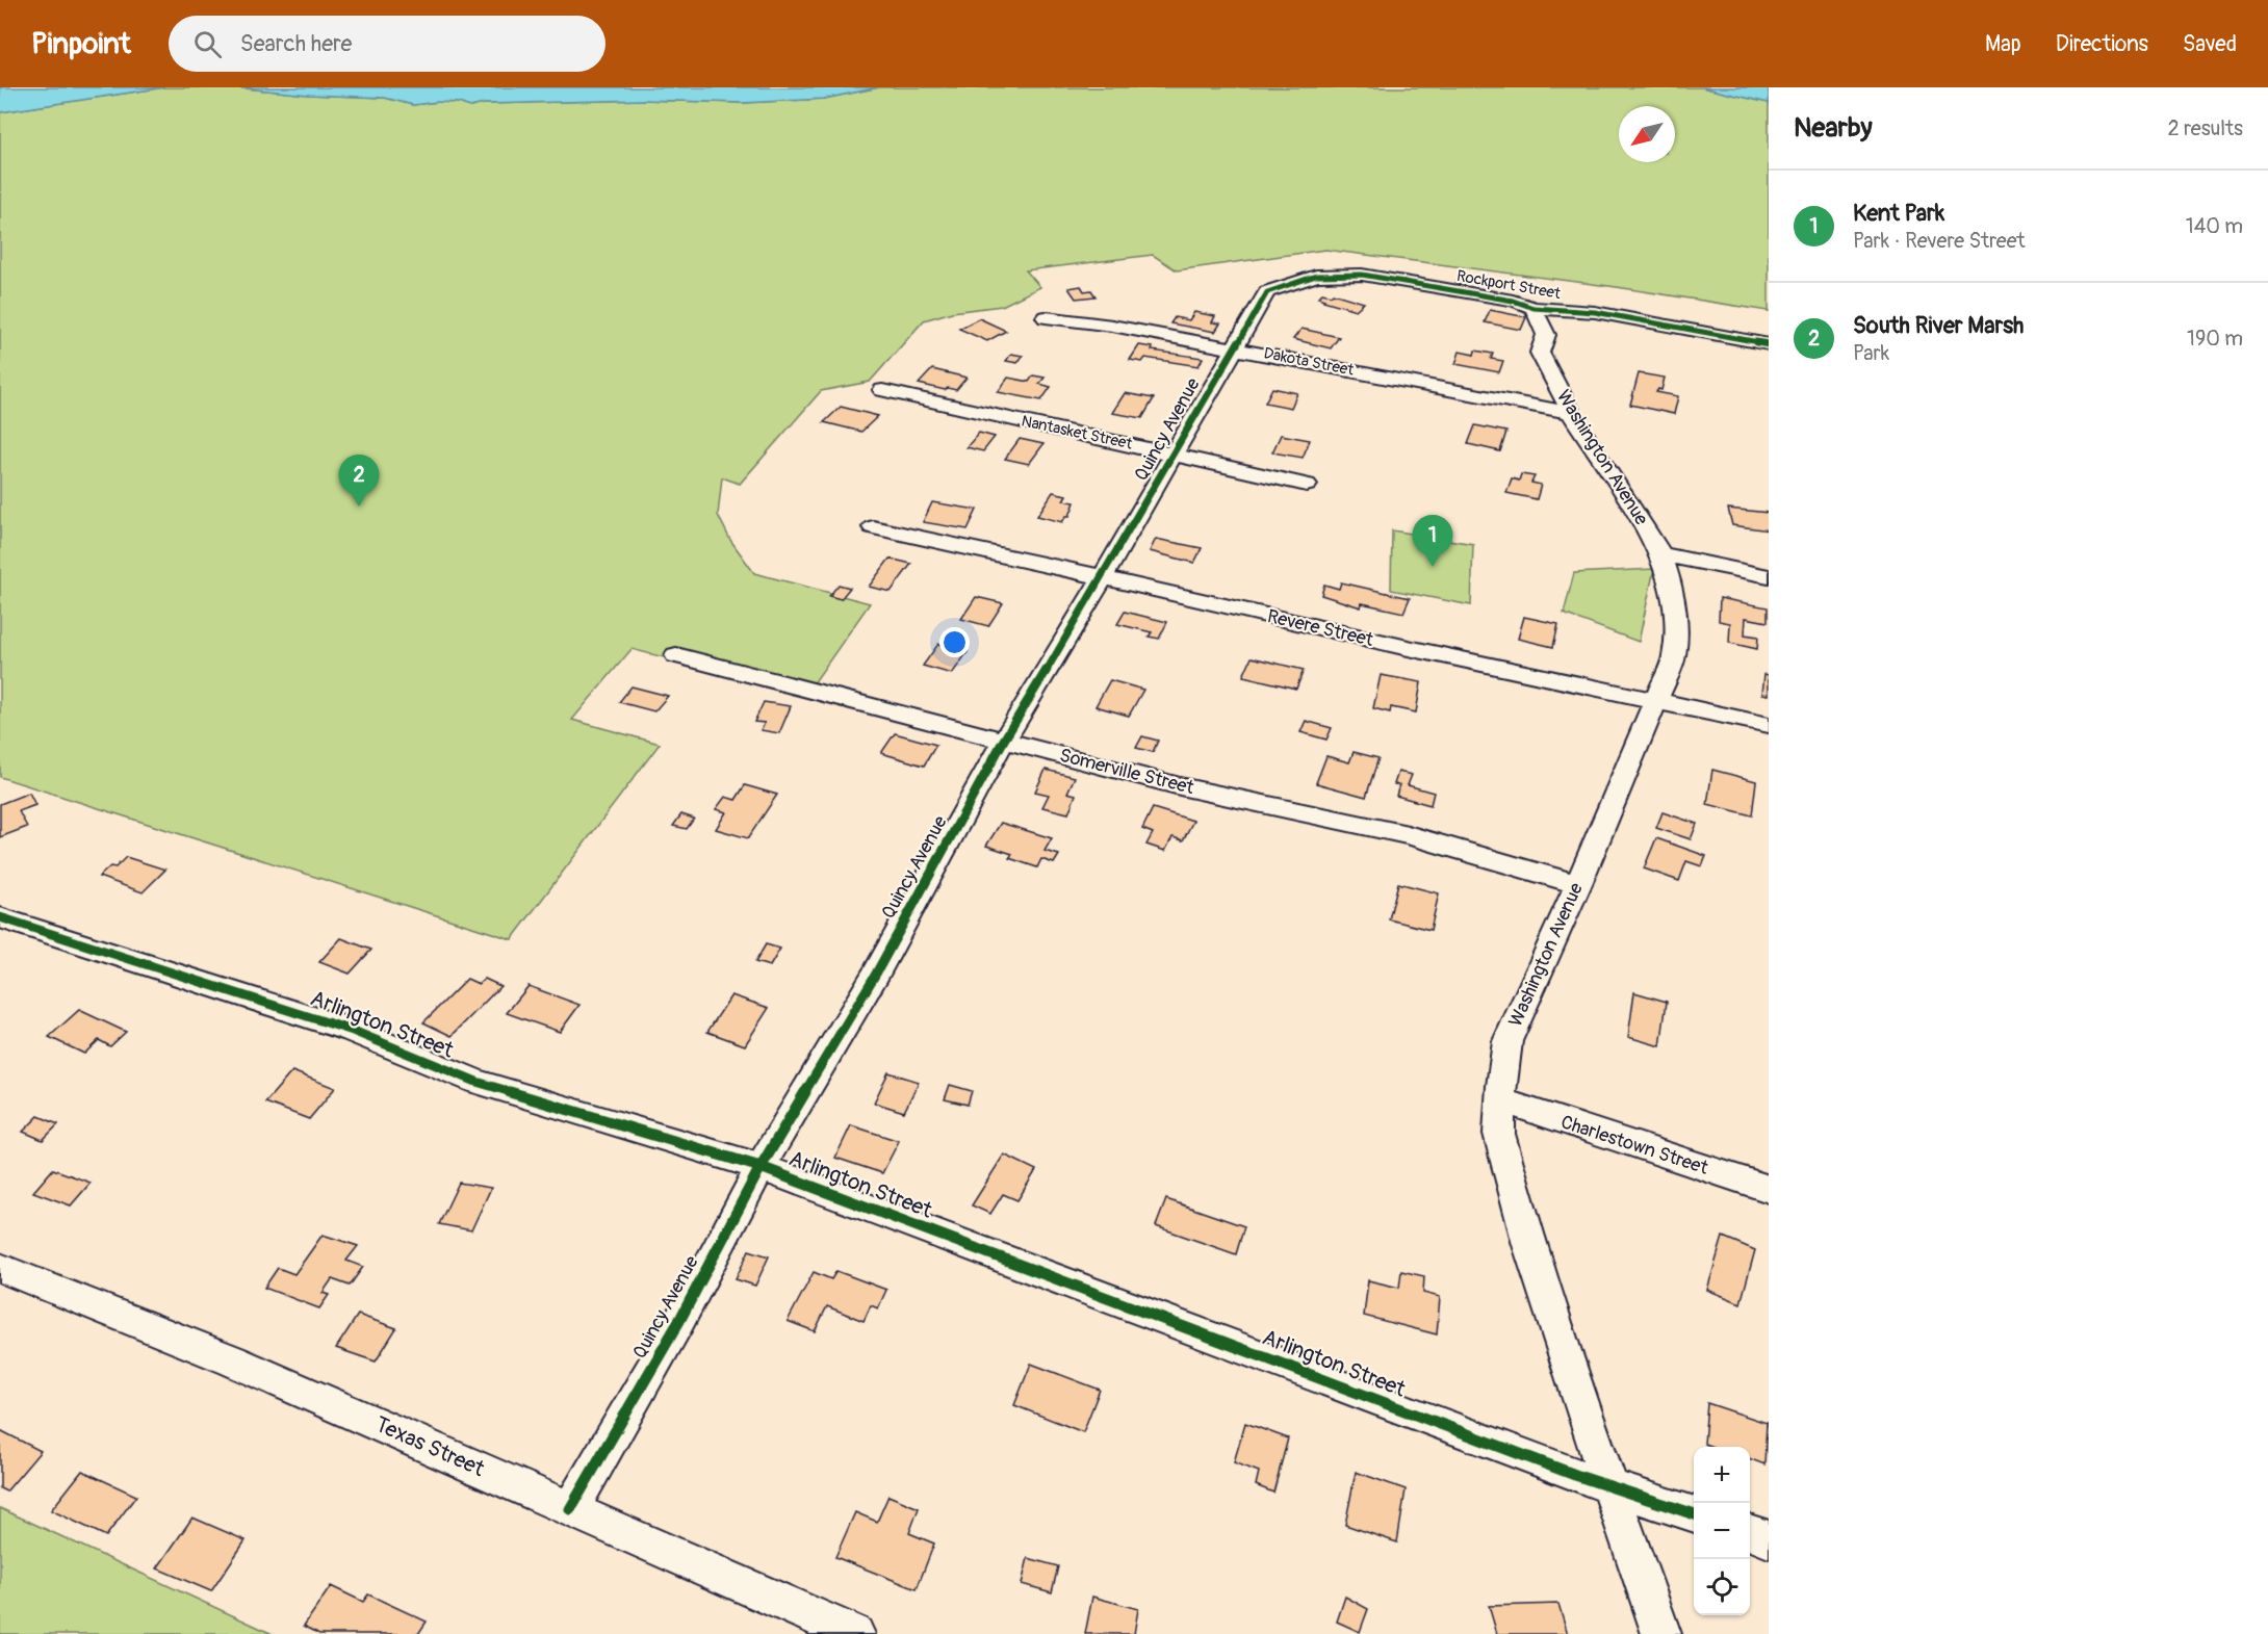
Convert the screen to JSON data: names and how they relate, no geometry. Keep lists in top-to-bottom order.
{
  "streets": {
    "street": [
      "Rockport Street",
      "Dakota Street",
      "Quincy Avenue",
      "Nantasket Street",
      "Washington Avenue",
      "Revere Street",
      "Somerville Street",
      "Arlington Street",
      "Charlestown Street",
      "Texas Street"
    ]
  },
  "crossings": [
    ["Rockport Street", "Quincy Avenue"],
    ["Rockport Street", "Washington Avenue"],
    ["Dakota Street", "Quincy Avenue"],
    ["Dakota Street", "Washington Avenue"],
    ["Quincy Avenue", "Nantasket Street"],
    ["Quincy Avenue", "Revere Street"],
    ["Quincy Avenue", "Somerville Street"],
    ["Quincy Avenue", "Arlington Street"],
    ["Quincy Avenue", "Texas Street"],
    ["Washington Avenue", "Revere Street"],
    ["Washington Avenue", "Somerville Street"],
    ["Washington Avenue", "Arlington Street"],
    ["Washington Avenue", "Charlestown Street"]
  ],
  "north": "bottom left",
  "page": {
    "header": "Pinpoint",
    "search": "Search here",
    "nav": ["Map", "Directions", "Saved"],
    "heading": ["Nearby", "2 results"],
    "list": [
      {
        "mark": "1",
        "name": "Kent Park",
        "note": "Park · Revere Street",
        "value": "140 m"
      },
      {
        "mark": "2",
        "name": "South River Marsh",
        "note": "Park",
        "value": "190 m"
      }
    ],
    "pins": ["2", "1"],
    "map_buttons": ["+", "−"]
  }
}
